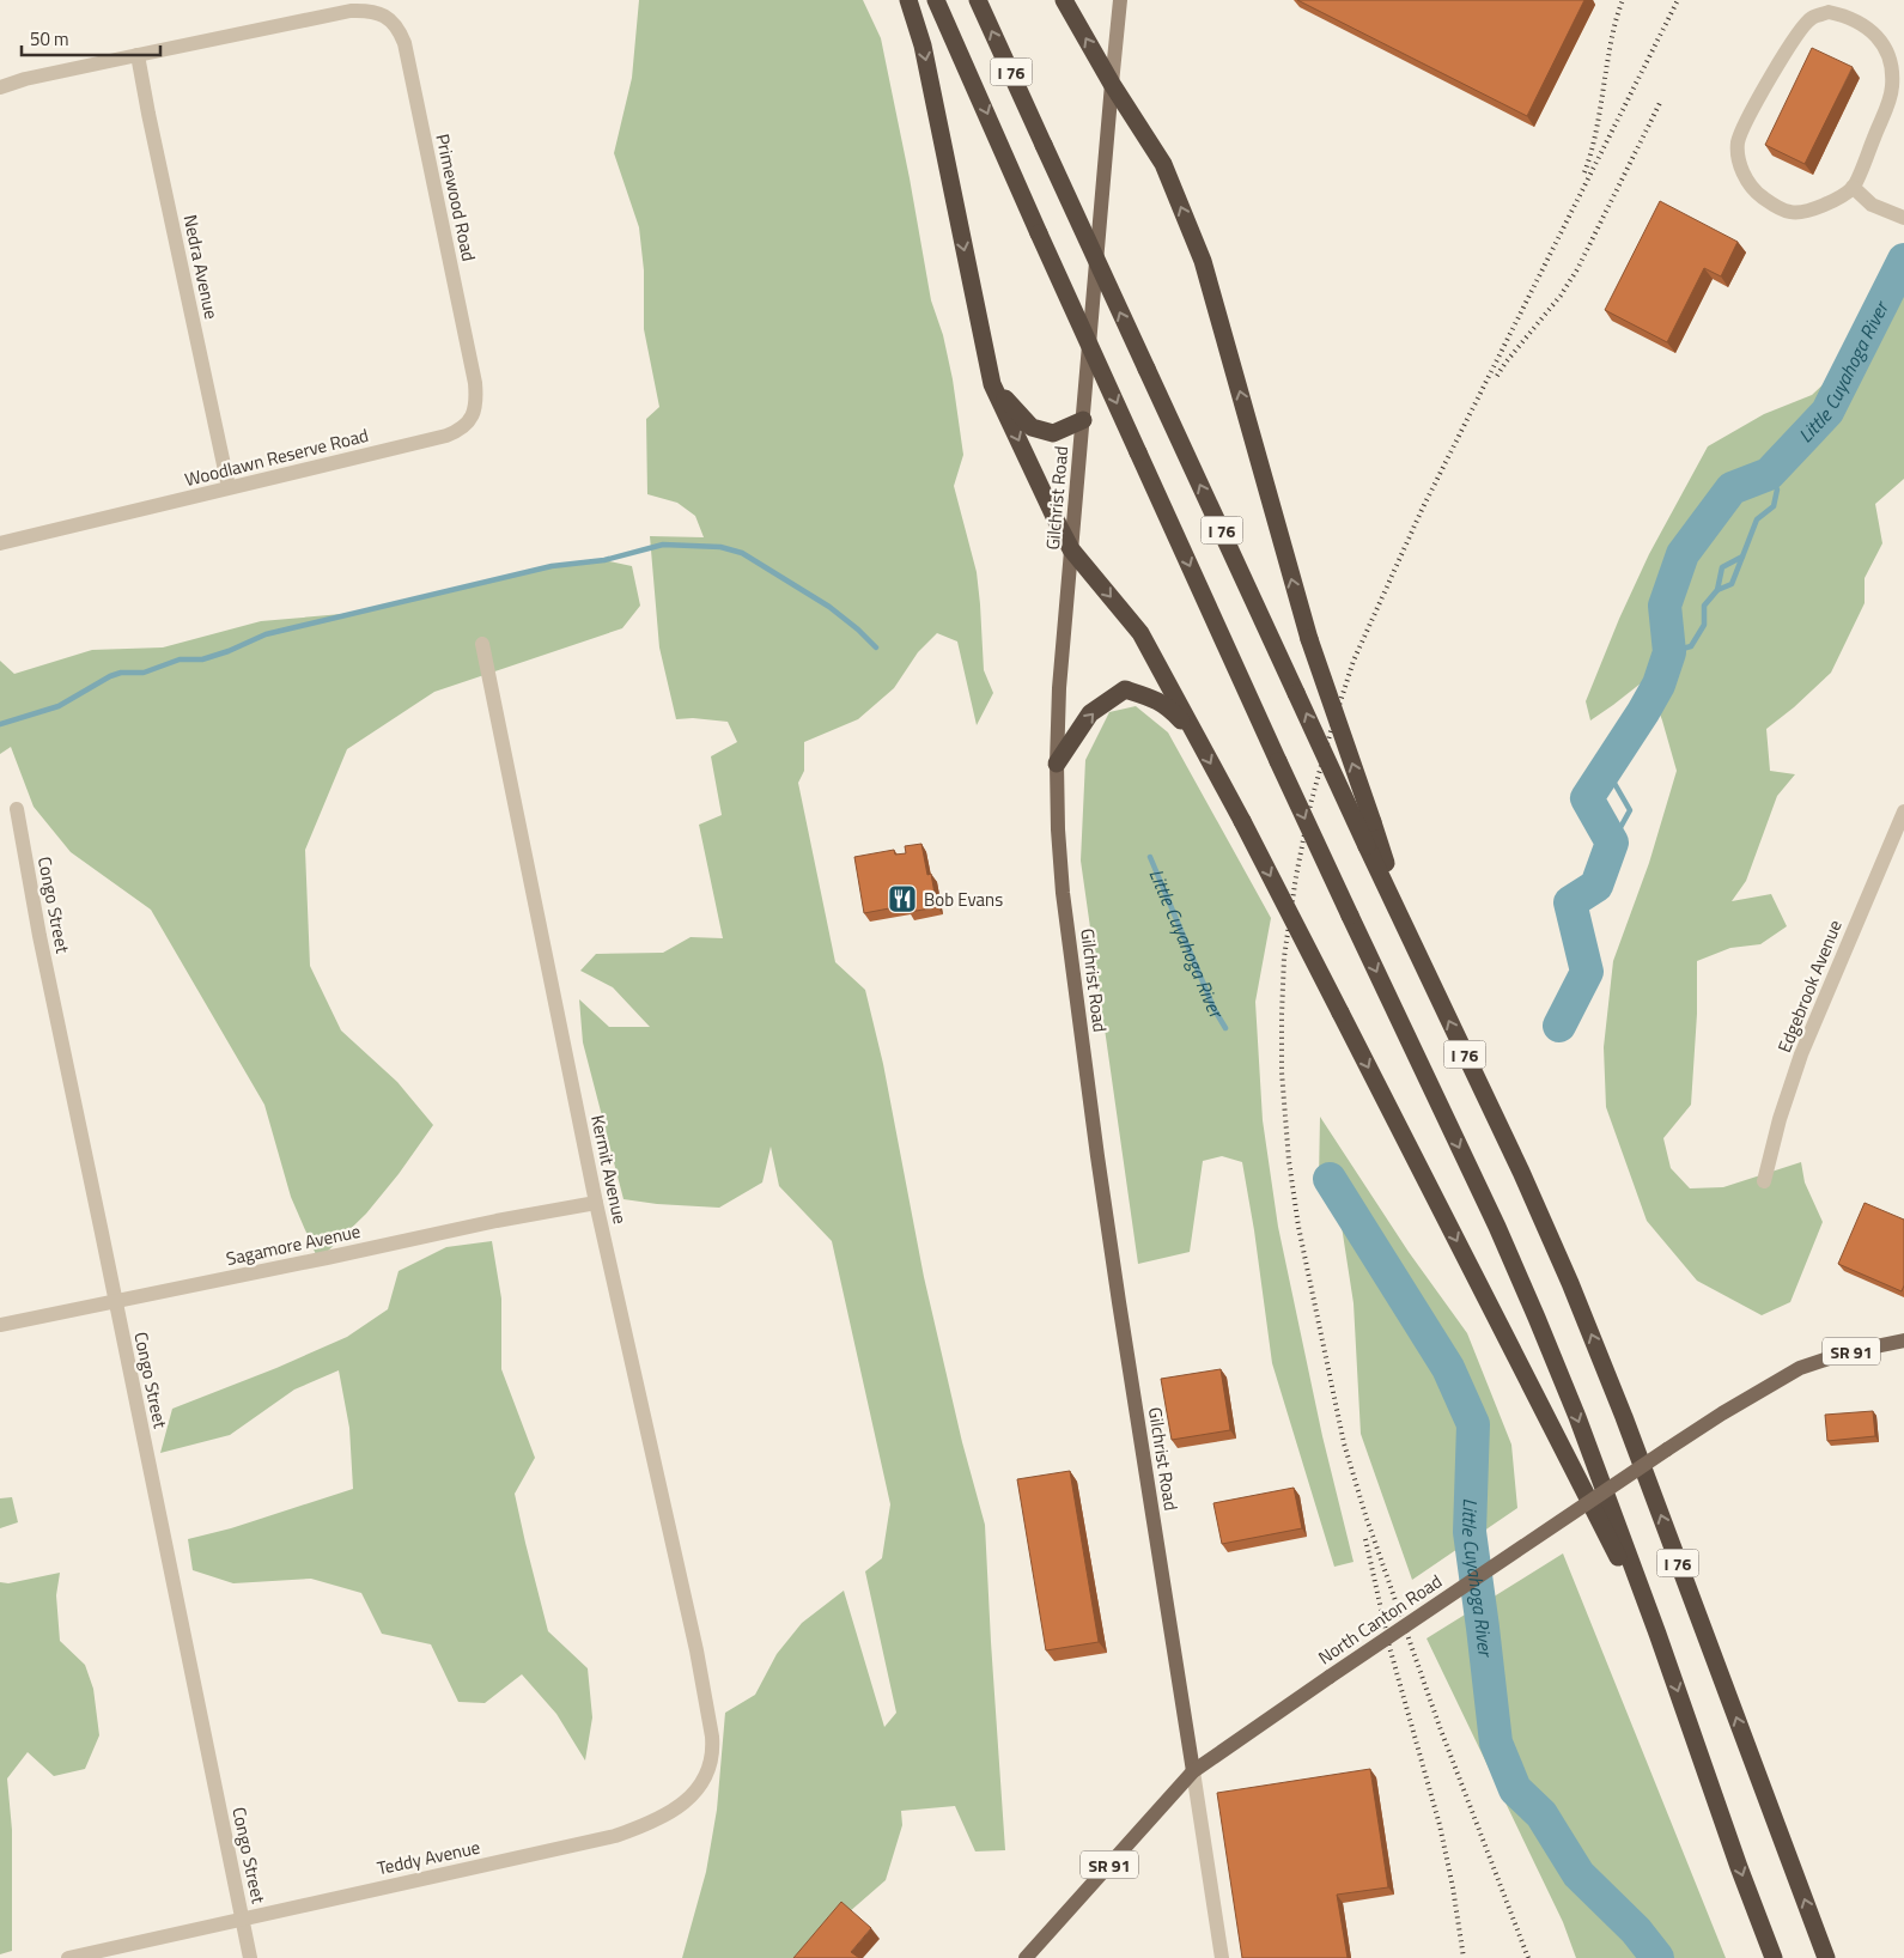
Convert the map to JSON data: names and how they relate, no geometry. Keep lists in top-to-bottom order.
{
  "streets": {
    "highway": ["I 76"],
    "main road": ["Gilchrist Road", "SR 91", "North Canton Road"],
    "street": [
      "Primewood Road",
      "Nedra Avenue",
      "Woodlawn Reserve Road",
      "Congo Street",
      "Edgebrook Avenue",
      "Kermit Avenue",
      "Sagamore Avenue",
      "Teddy Avenue"
    ]
  },
  "crossings": [
    ["Primewood Road", "Nedra Avenue"],
    ["Primewood Road", "Woodlawn Reserve Road"],
    ["Nedra Avenue", "Woodlawn Reserve Road"],
    ["Gilchrist Road", "North Canton Road"],
    ["Congo Street", "Sagamore Avenue"],
    ["Congo Street", "Teddy Avenue"],
    ["Kermit Avenue", "Sagamore Avenue"],
    ["Kermit Avenue", "Teddy Avenue"]
  ],
  "water": ["Little Cuyahoga River"],
  "places": {
    "restaurant": ["Bob Evans"]
  },
  "scale_bar": "50 m"
}
